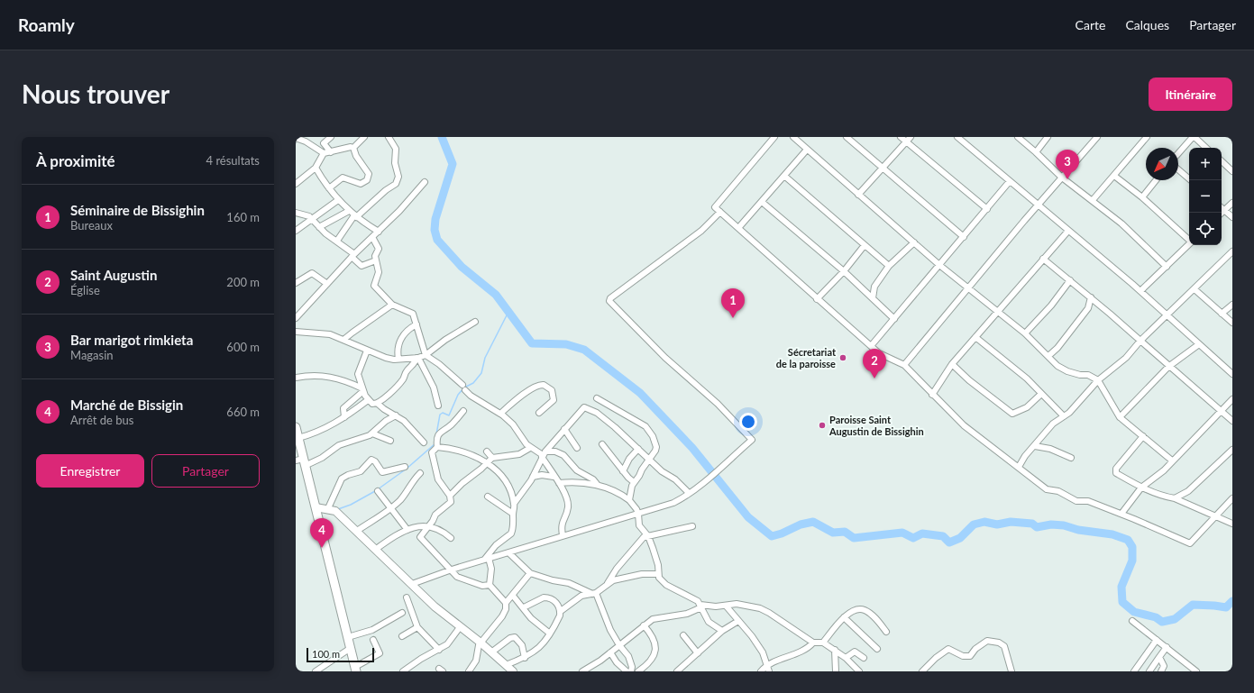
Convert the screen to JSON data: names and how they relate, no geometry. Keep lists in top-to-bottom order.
{
  "places": ["Sécretariat de la paroisse", "Paroisse Saint Augustin de Bissighin"],
  "scale_bar": "100 m",
  "north": "bottom left",
  "page": {
    "header": "Roamly",
    "nav": ["Carte", "Calques", "Partager"],
    "buttons": [
      "Itinéraire",
      ["Enregistrer", "Partager"]
    ],
    "title": "Nous trouver",
    "heading": ["À proximité", "4 résultats"],
    "map_buttons": ["+", "−"],
    "pins": [
      "3",
      "1",
      "2",
      "4"
    ],
    "list": [
      {
        "mark": "1",
        "name": "Séminaire de Bissighin",
        "note": "Bureaux",
        "value": "160 m"
      },
      {
        "mark": "2",
        "name": "Saint Augustin",
        "note": "Église",
        "value": "200 m"
      },
      {
        "mark": "3",
        "name": "Bar marigot rimkieta",
        "note": "Magasin",
        "value": "600 m"
      },
      {
        "mark": "4",
        "name": "Marché de Bissigin",
        "note": "Arrêt de bus",
        "value": "660 m"
      }
    ],
    "scale": "100 m"
  }
}
